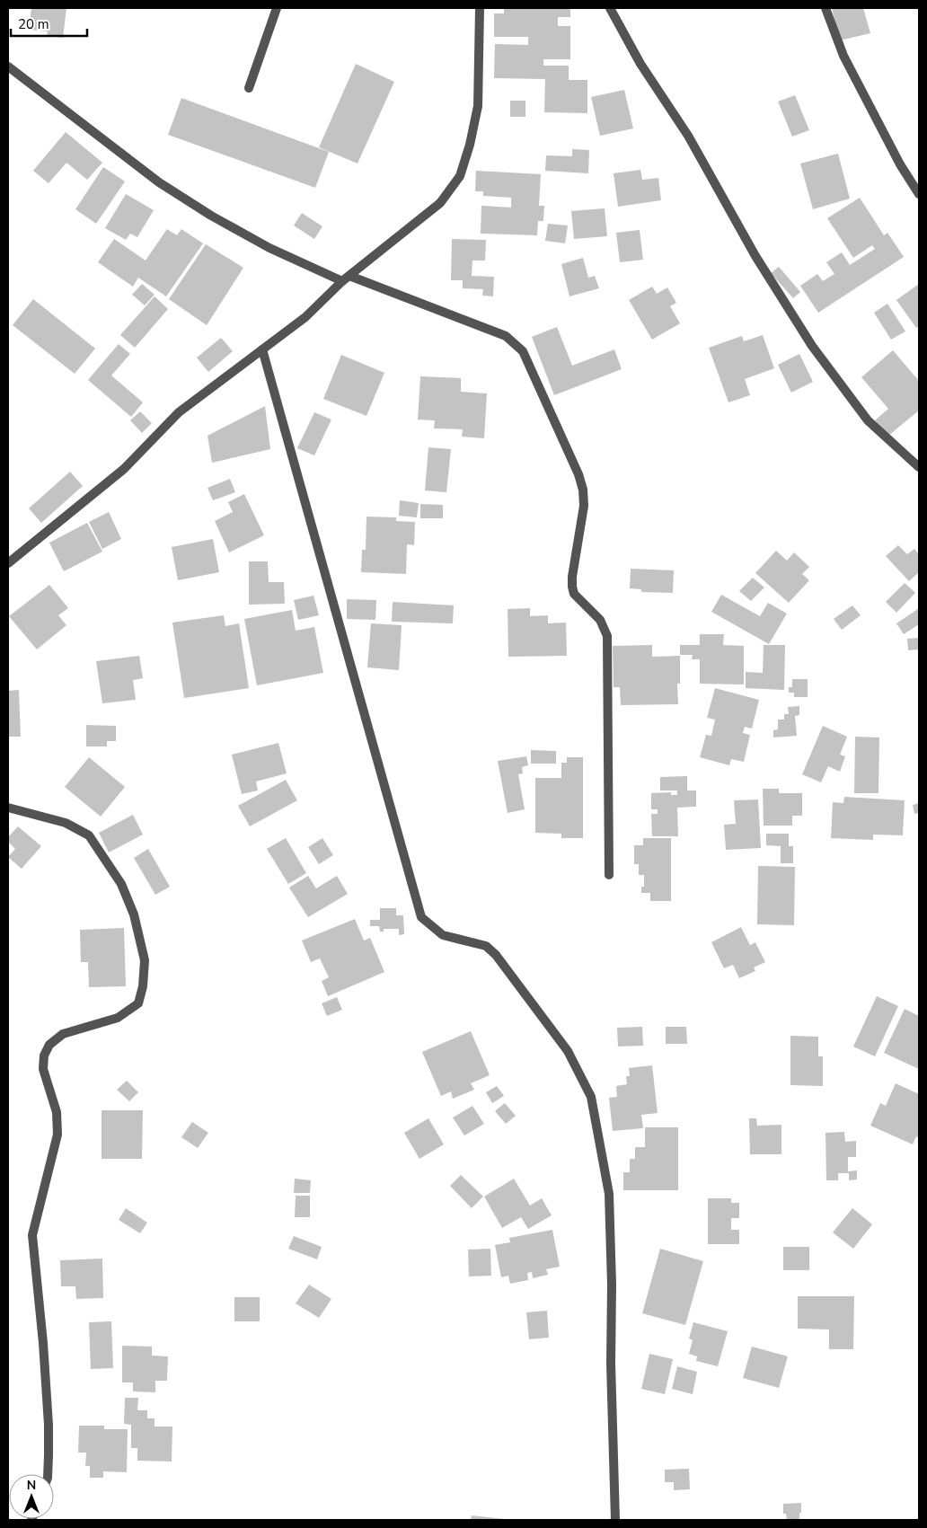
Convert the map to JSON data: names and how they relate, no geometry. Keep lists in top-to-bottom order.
{
  "scale_bar": "20 m",
  "north": "top"
}
